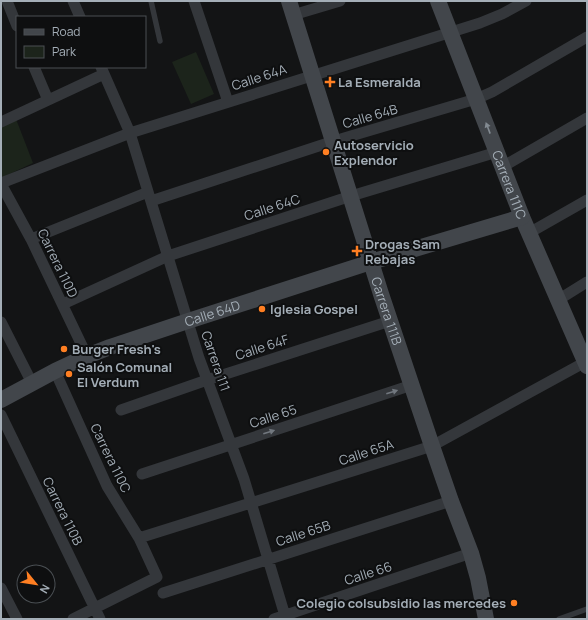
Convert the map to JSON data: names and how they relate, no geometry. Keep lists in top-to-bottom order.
{
  "streets": {
    "street": [
      "Calle 64A",
      "Calle 64B",
      "Carrera 111C",
      "Calle 64C",
      "Carrera 110D",
      "Carrera 111B",
      "Calle 64D",
      "Calle 64F",
      "Carrera 111",
      "Calle 65",
      "Calle 65A",
      "Carrera 110C",
      "Carrera 110B",
      "Calle 65B",
      "Calle 66"
    ]
  },
  "crossings": [
    ["Calle 64A", "Carrera 111C"],
    ["Calle 64A", "Carrera 110D"],
    ["Calle 64A", "Carrera 111B"],
    ["Calle 64A", "Carrera 111"],
    ["Calle 64B", "Carrera 111C"],
    ["Calle 64B", "Carrera 110D"],
    ["Calle 64B", "Carrera 111B"],
    ["Calle 64B", "Carrera 111"],
    ["Carrera 111C", "Calle 64C"],
    ["Carrera 111C", "Calle 64D"],
    ["Carrera 111C", "Calle 65A"],
    ["Calle 64C", "Carrera 110D"],
    ["Calle 64C", "Carrera 111B"],
    ["Calle 64C", "Carrera 111"],
    ["Carrera 110D", "Calle 64D"],
    ["Carrera 111B", "Calle 64D"],
    ["Carrera 111B", "Calle 64F"],
    ["Carrera 111B", "Calle 65"],
    ["Carrera 111B", "Calle 65A"],
    ["Carrera 111B", "Calle 65B"],
    ["Carrera 111B", "Calle 66"],
    ["Calle 64D", "Carrera 111"],
    ["Calle 64D", "Carrera 110C"],
    ["Calle 64F", "Carrera 111"],
    ["Carrera 111", "Calle 65"],
    ["Carrera 111", "Calle 65A"],
    ["Carrera 111", "Calle 65B"],
    ["Carrera 111", "Calle 66"],
    ["Calle 65A", "Carrera 110C"],
    ["Carrera 110C", "Carrera 110B"]
  ],
  "one_way": ["Calle 65"],
  "places": {
    "health": ["La Esmeralda", "Drogas Sam Rebajas"],
    "other": [
      "Autoservicio Explendor",
      "Iglesia Gospel",
      "Burger Fresh's",
      "Salón Comunal El Verdum",
      "Colegio colsubsidio las mercedes"
    ]
  },
  "legend": ["Road", "Park"],
  "north": "bottom right"
}
